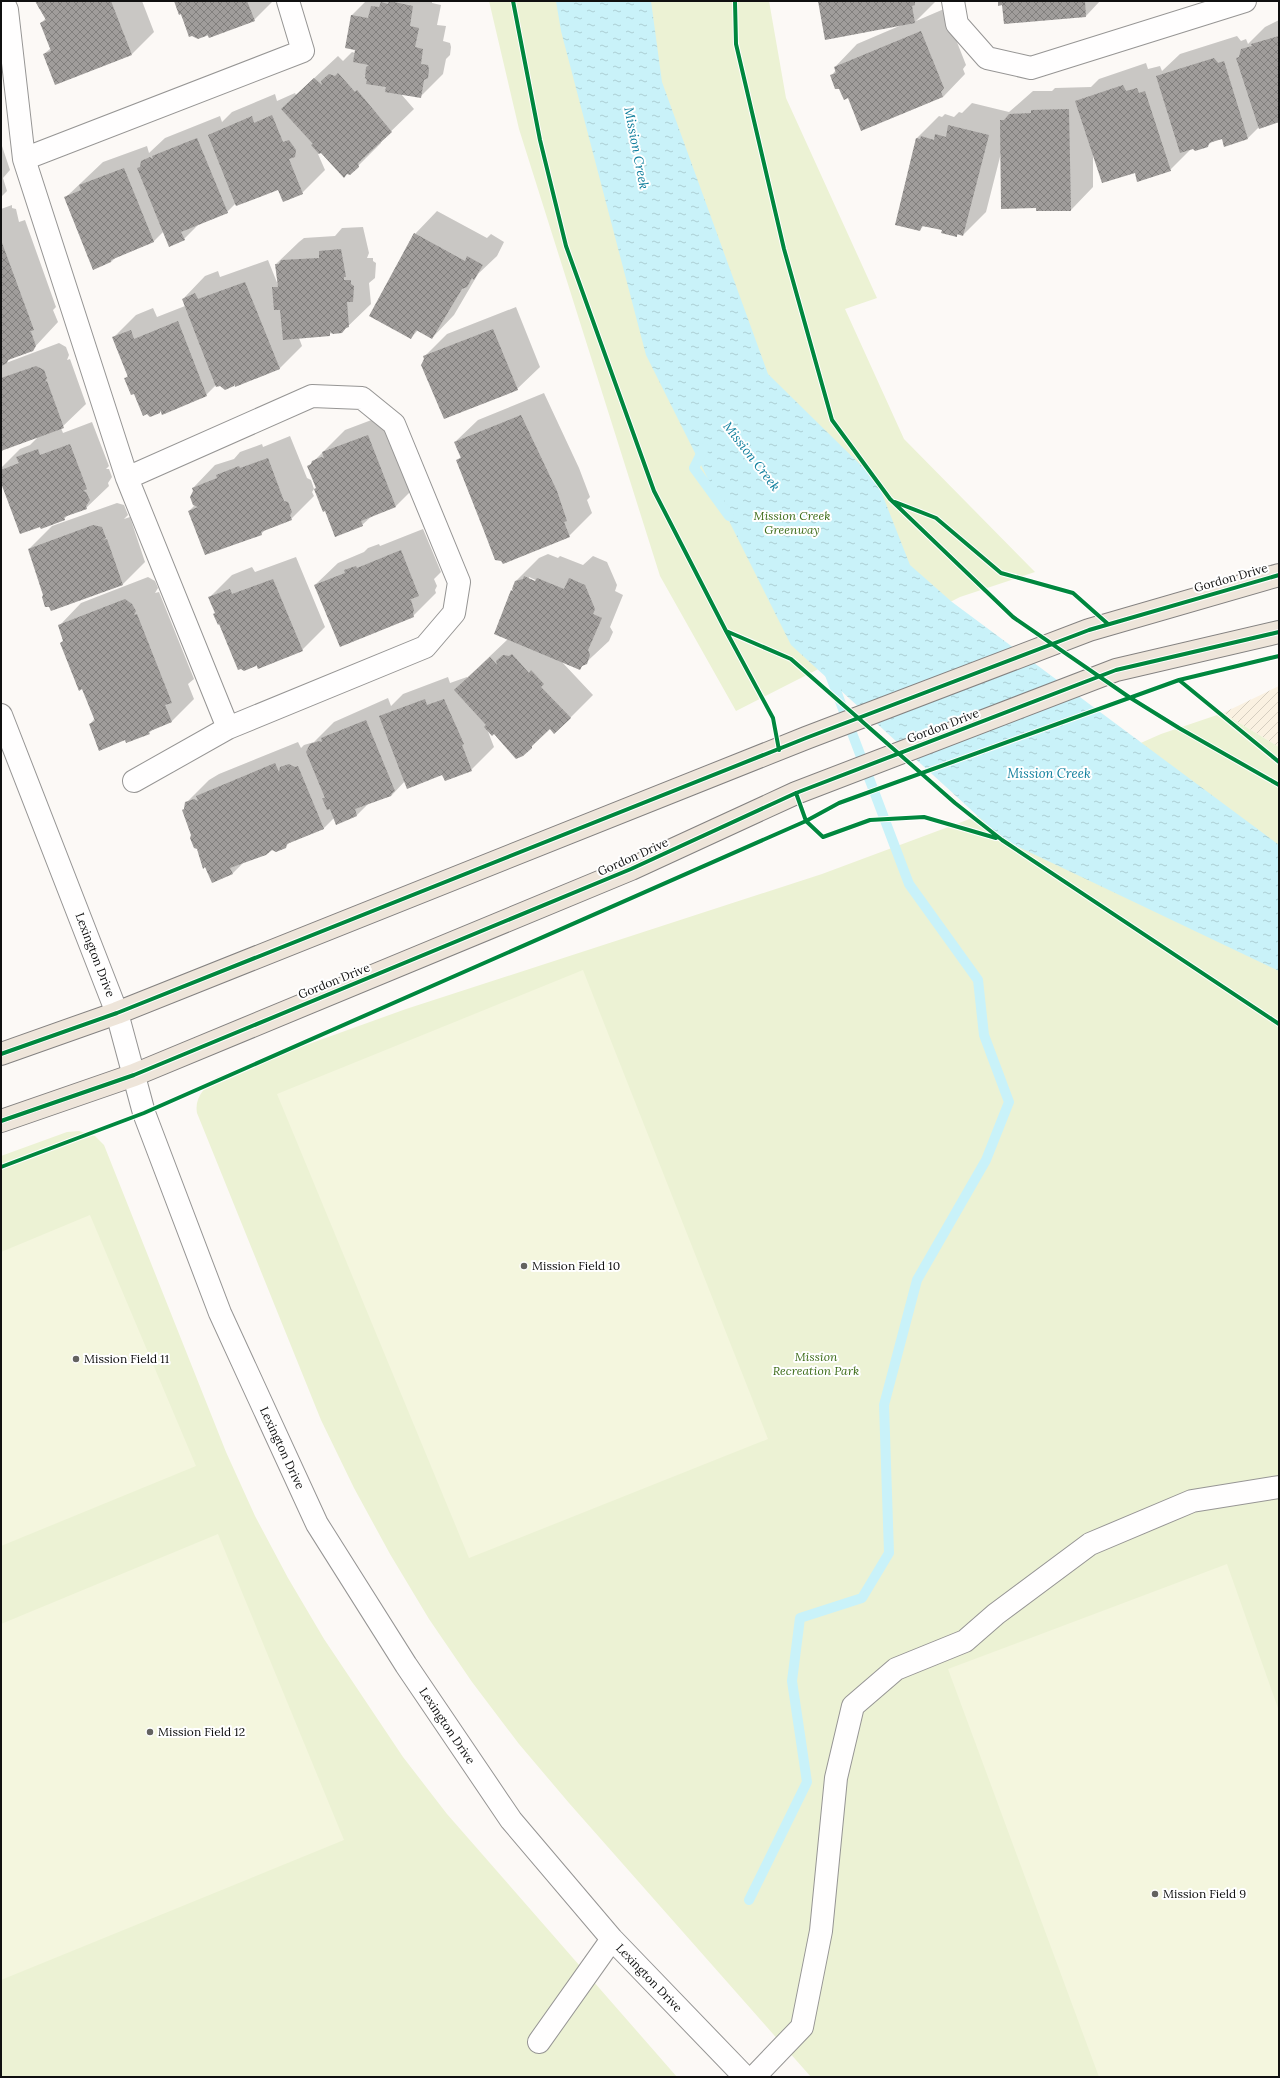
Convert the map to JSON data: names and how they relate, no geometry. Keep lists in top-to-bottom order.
{
  "streets": {
    "main road": ["Gordon Drive"],
    "street": ["Lexington Drive"]
  },
  "crossings": [
    ["Gordon Drive", "Lexington Drive"]
  ],
  "water": ["Mission Creek"],
  "parks": ["Mission Creek Greenway", "Mission Recreation Park"],
  "places": [
    "Mission Field 10",
    "Mission Field 11",
    "Mission Field 12",
    "Mission Field 9"
  ]
}
